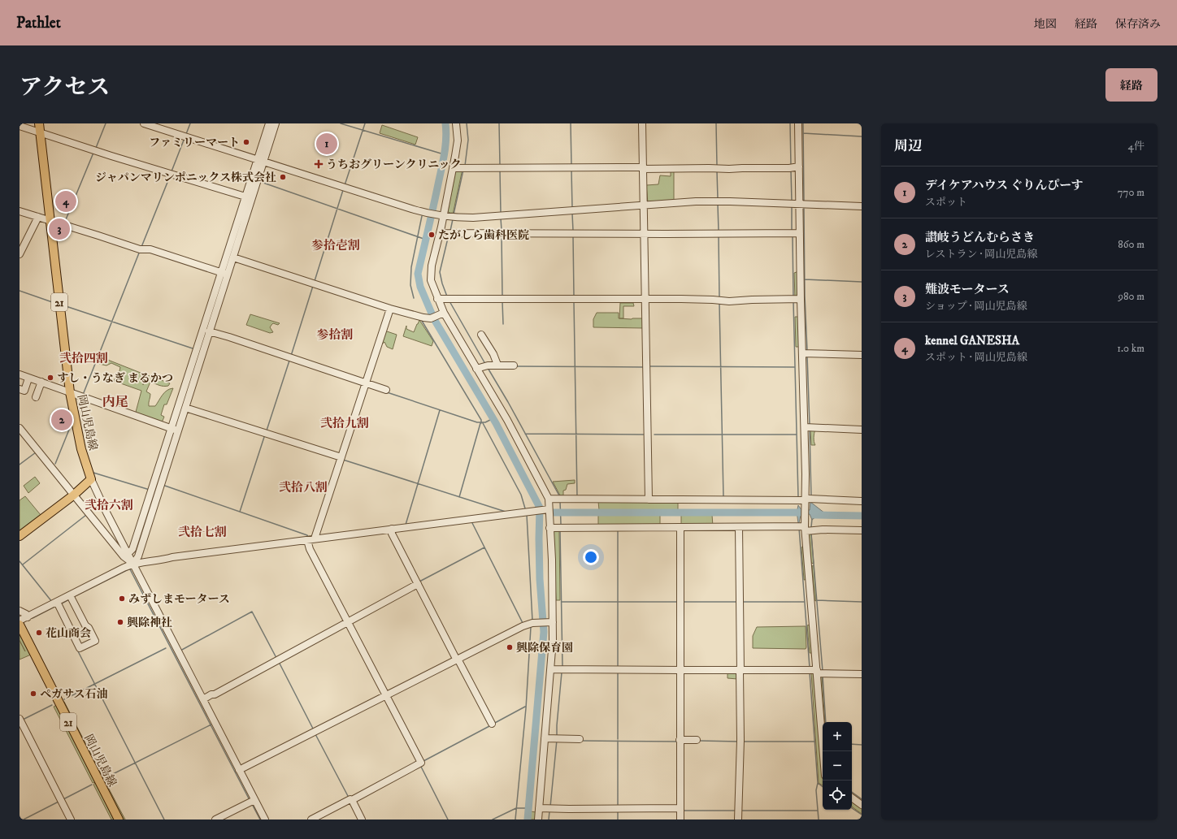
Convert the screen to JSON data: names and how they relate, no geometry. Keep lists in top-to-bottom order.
{
  "streets": {
    "main road": ["21", "岡山児島線"]
  },
  "districts": [
    "参拾壱割",
    "参拾割",
    "弐拾四割",
    "内尾",
    "弐拾九割",
    "弐拾八割",
    "弐拾六割",
    "弐拾七割"
  ],
  "places": {
    "other": [
      "ファミリーマート",
      "ジャパンマリンポニックス株式会社",
      "たがしら歯科医院",
      "すし・うなぎ まるかつ",
      "みずしまモータース",
      "興除神社",
      "花山商会",
      "興除保育園",
      "ペガサス石油"
    ],
    "health": ["うちおグリーンクリニック"]
  },
  "page": {
    "header": "Pathlet",
    "nav": ["地図", "経路", "保存済み"],
    "title": "アクセス",
    "buttons": "経路",
    "heading": ["周辺", "4件"],
    "pins": [
      "1",
      "4",
      "3",
      "2"
    ],
    "list": [
      {
        "mark": "1",
        "name": "デイケアハウス ぐりんぴーす",
        "note": "スポット",
        "value": "770 m"
      },
      {
        "mark": "2",
        "name": "讃岐うどんむらさき",
        "note": "レストラン · 岡山児島線",
        "value": "860 m"
      },
      {
        "mark": "3",
        "name": "難波モータース",
        "note": "ショップ · 岡山児島線",
        "value": "980 m"
      },
      {
        "mark": "4",
        "name": "kennel GANESHA",
        "note": "スポット · 岡山児島線",
        "value": "1.0 km"
      }
    ],
    "map_buttons": ["+", "−"]
  }
}
